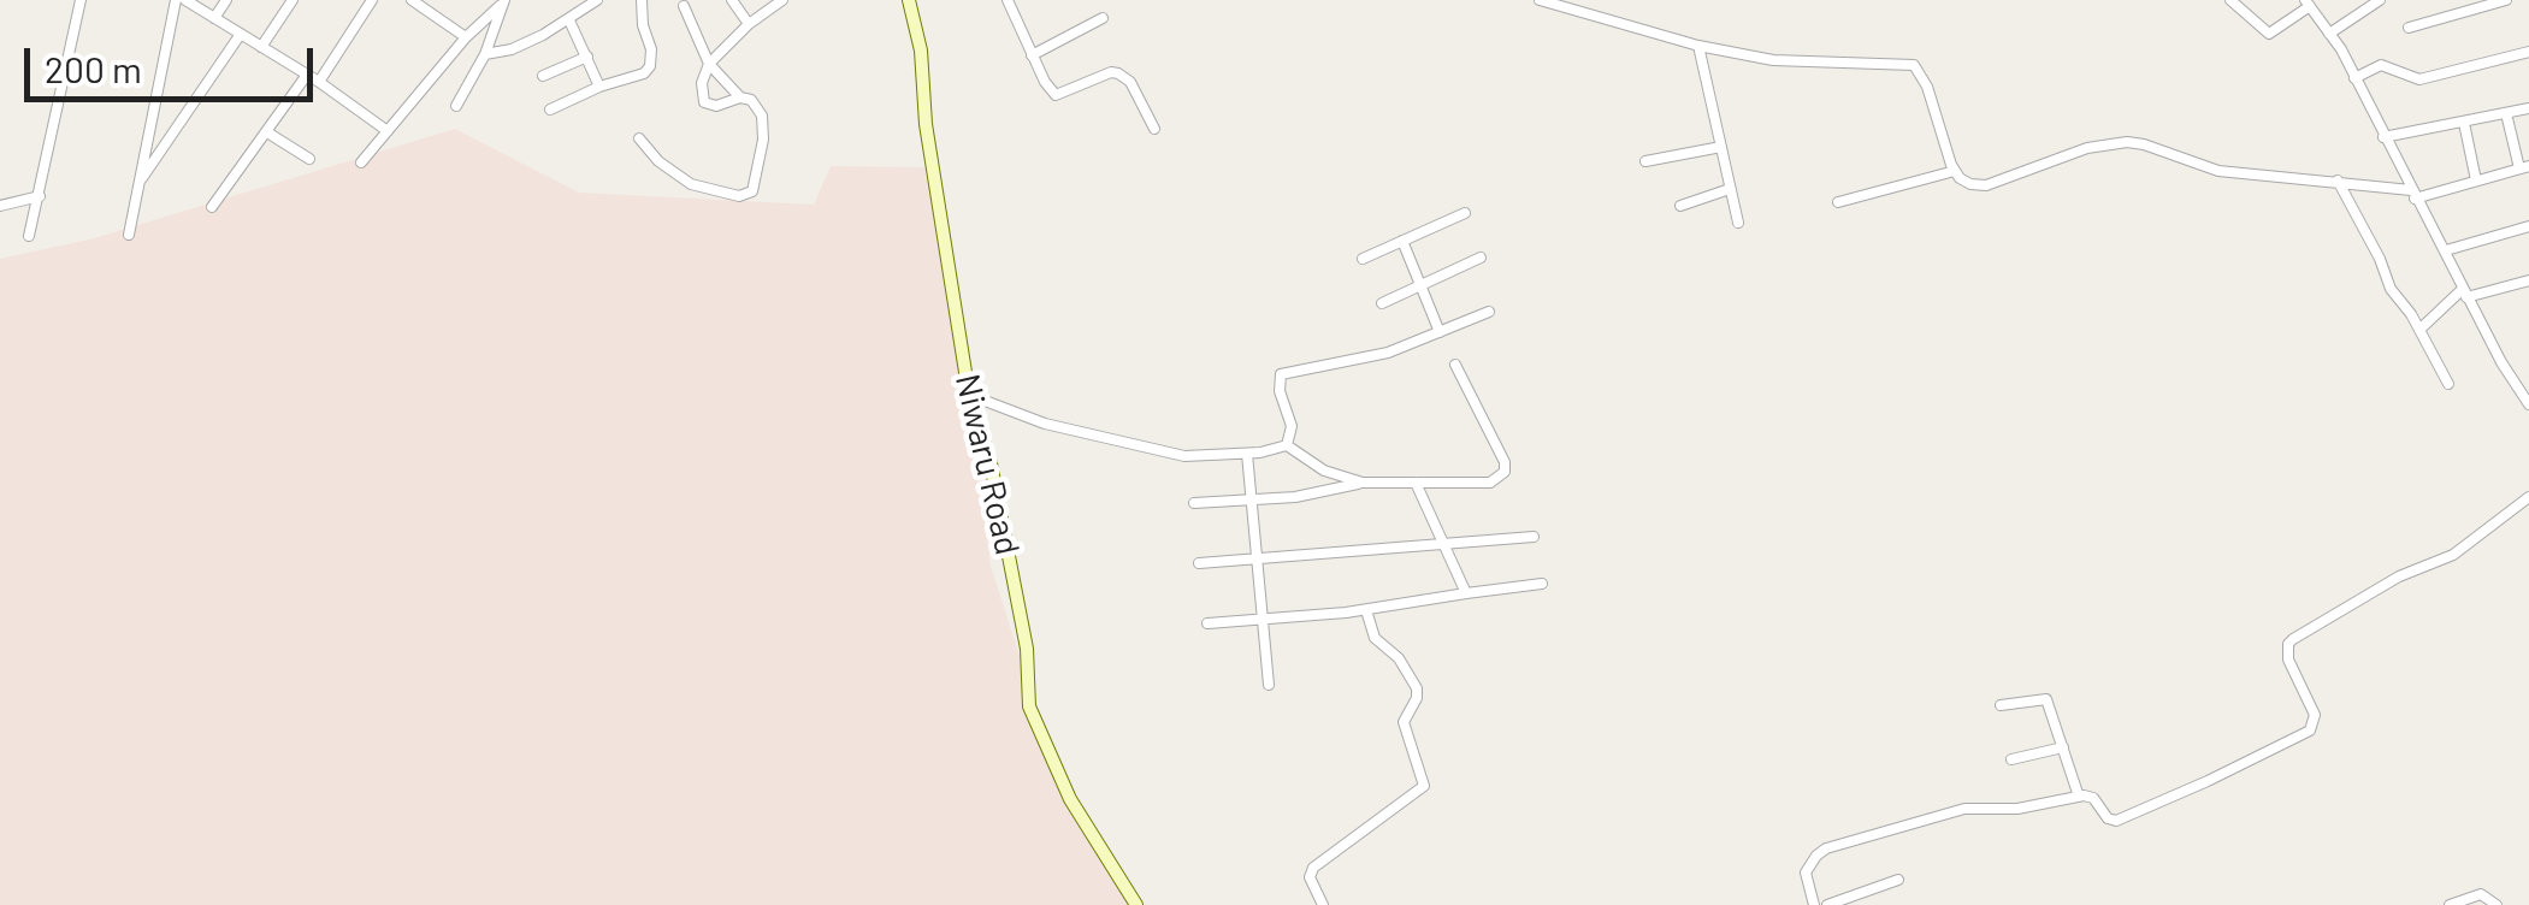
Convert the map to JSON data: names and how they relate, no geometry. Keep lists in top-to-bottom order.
{
  "streets": {
    "street": ["Niwaru Road"]
  },
  "scale_bar": "200 m"
}
